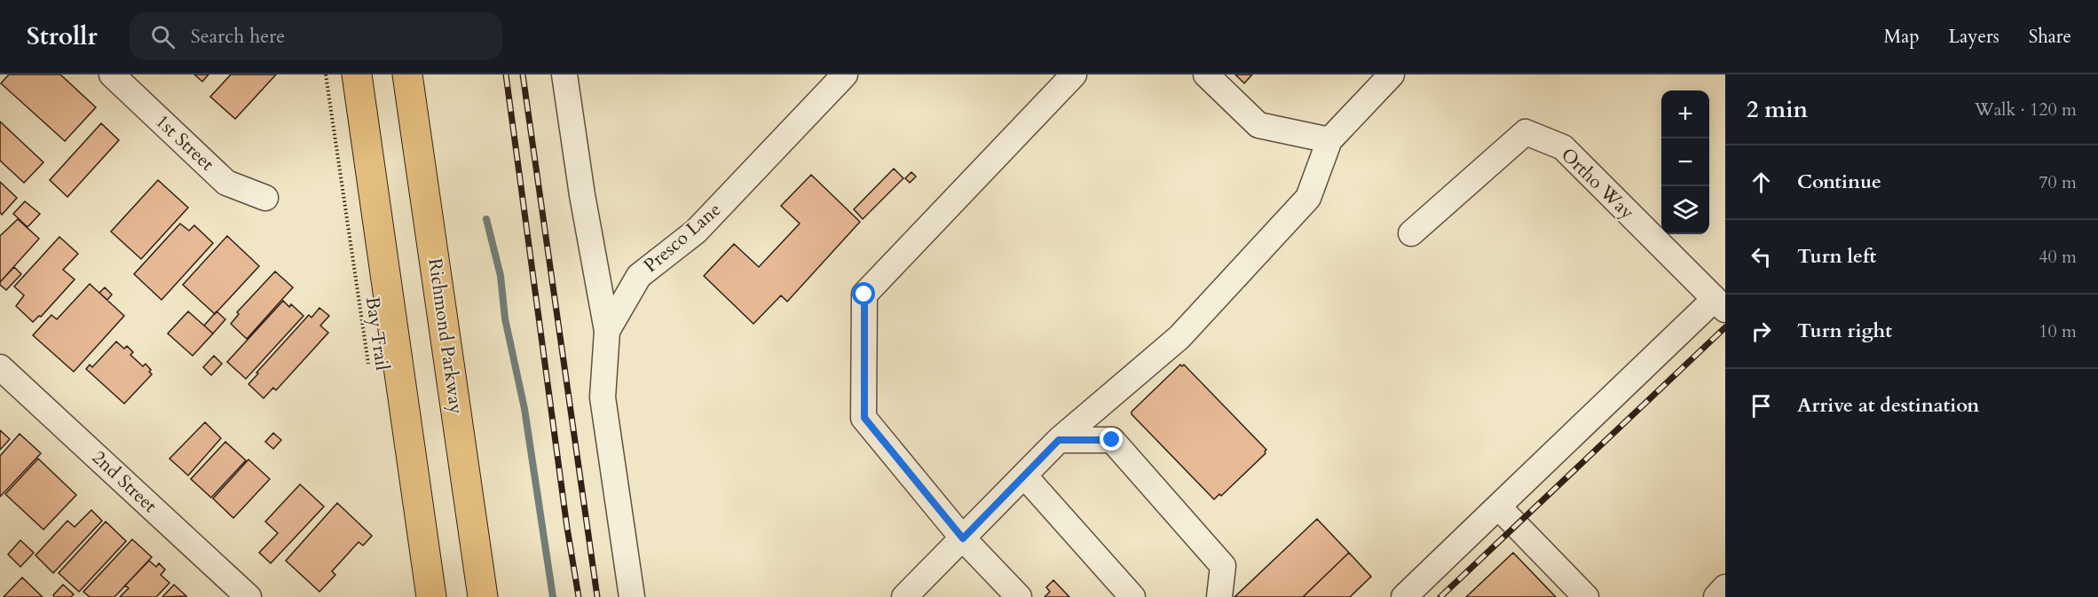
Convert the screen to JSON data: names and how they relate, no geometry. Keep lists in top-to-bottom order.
{
  "streets": {
    "highway": ["Richmond Parkway"],
    "street": [
      "1st Street",
      "Ortho Way",
      "Presco Lane",
      "2nd Street"
    ],
    "path": ["Bay Trail"]
  },
  "page": {
    "header": "Strollr",
    "search": "Search here",
    "nav": ["Map", "Layers", "Share"],
    "heading": ["2 min", "Walk · 120 m"],
    "map_buttons": ["+", "−"],
    "list": [
      ["Continue", "70 m"],
      ["Turn left", "40 m"],
      ["Turn right", "10 m"],
      "Arrive at destination"
    ]
  }
}
